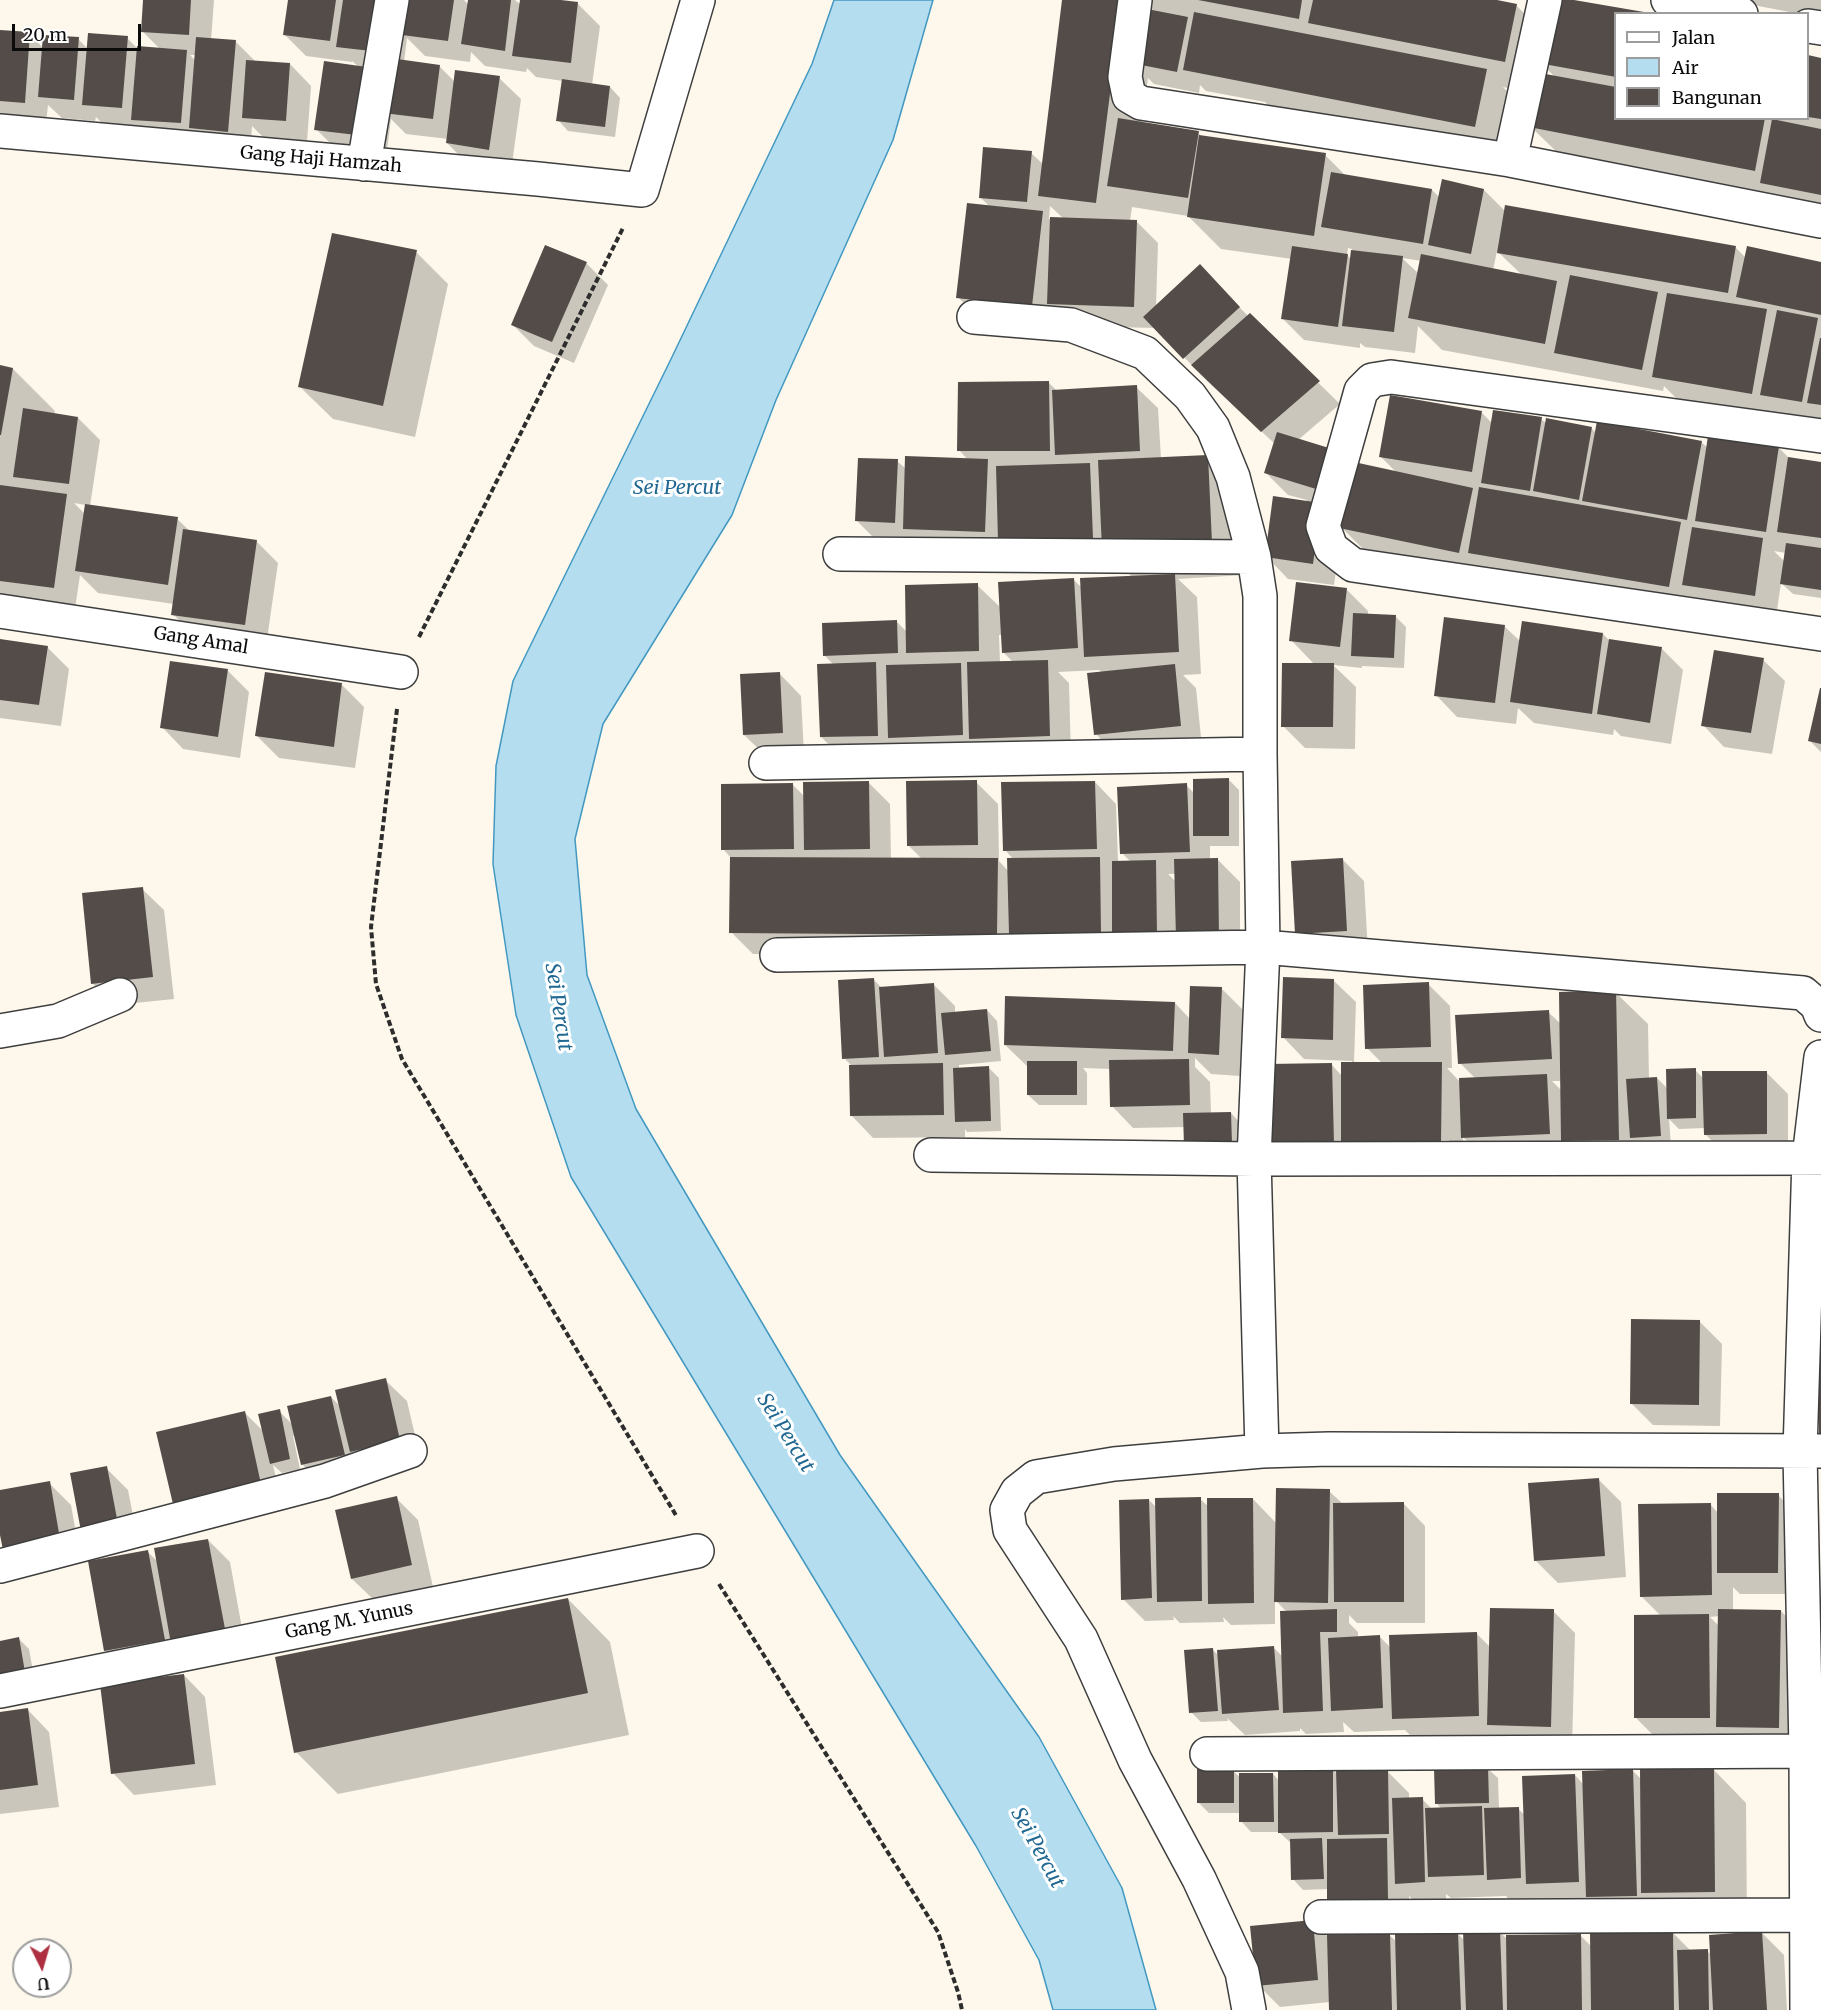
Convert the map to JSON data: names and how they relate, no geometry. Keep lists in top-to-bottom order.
{
  "streets": {
    "street": ["Gang Haji Hamzah", "Gang Amal", "Gang M. Yunus"]
  },
  "water": ["Sei Percut"],
  "legend": ["Jalan", "Air", "Bangunan"],
  "scale_bar": "20 m",
  "north": "bottom"
}
